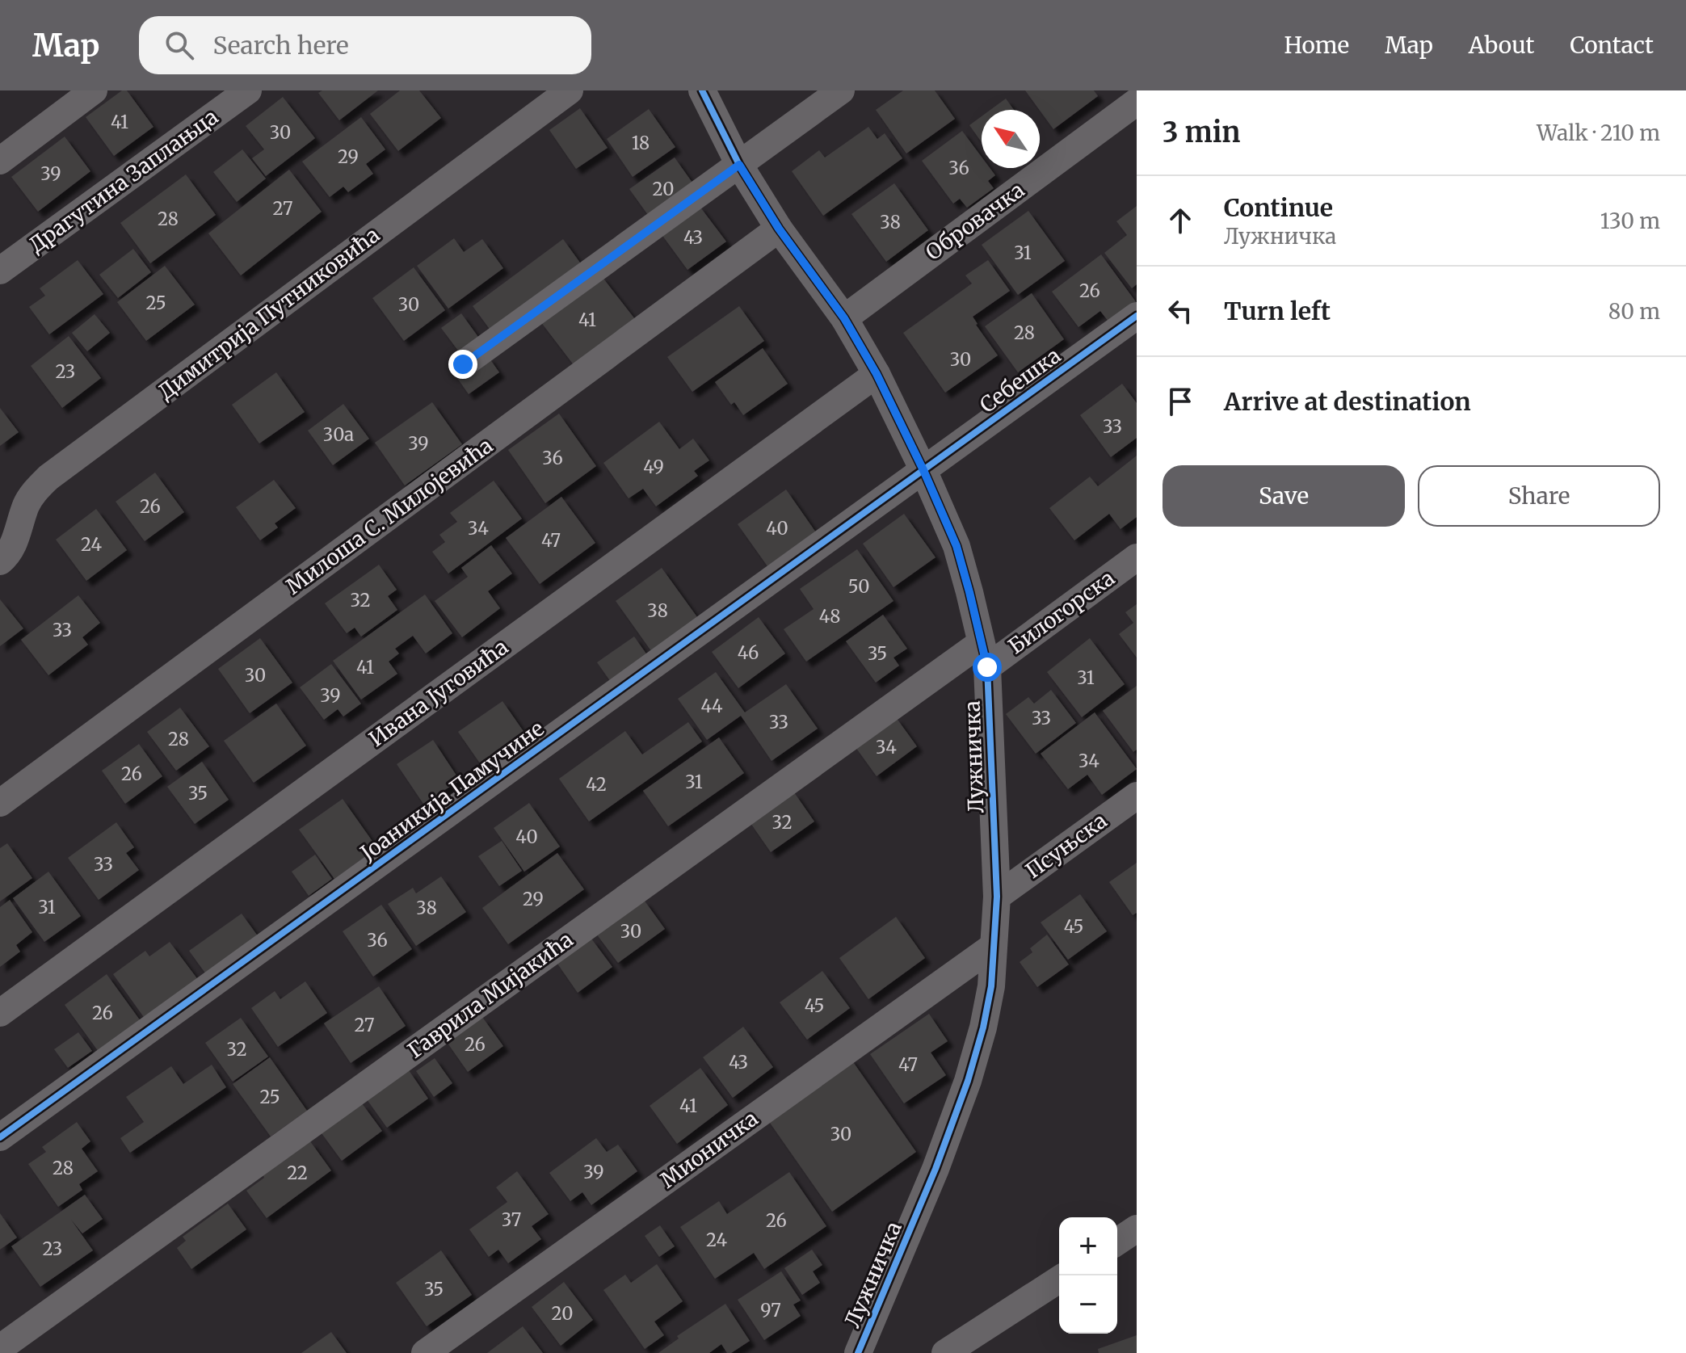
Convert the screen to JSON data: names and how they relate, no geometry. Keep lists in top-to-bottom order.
{
  "streets": {
    "street": [
      "Драгутина Заплањца",
      "Обровачка",
      "Димитрија Путниковића",
      "Себешка",
      "Милоша С. Милојевића",
      "Билогорска",
      "Ивана Југовића",
      "Лужничка",
      "Јоаникија Памучине",
      "Псуњска",
      "Гаврила Мијакића",
      "Мионичка"
    ]
  },
  "crossings": [
    ["Обровачка", "Лужничка"],
    ["Себешка", "Лужничка"],
    ["Себешка", "Јоаникија Памучине"],
    ["Милоша С. Милојевића", "Лужничка"],
    ["Билогорска", "Лужничка"],
    ["Билогорска", "Гаврила Мијакића"],
    ["Ивана Југовића", "Лужничка"],
    ["Лужничка", "Јоаникија Памучине"],
    ["Лужничка", "Псуњска"],
    ["Лужничка", "Гаврила Мијакића"],
    ["Лужничка", "Мионичка"]
  ],
  "house_numbers": [
    "41",
    "30",
    "18",
    "29",
    "36",
    "39",
    "20",
    "27",
    "28",
    "38",
    "43",
    "31",
    "26",
    "25",
    "30",
    "41",
    "28",
    "30",
    "23",
    "33",
    "30a",
    "39",
    "36",
    "49",
    "26",
    "34",
    "40",
    "47",
    "24",
    "50",
    "32",
    "38",
    "48",
    "33",
    "46",
    "35",
    "41",
    "30",
    "31",
    "39",
    "44",
    "33",
    "33",
    "28",
    "34",
    "34",
    "26",
    "31",
    "42",
    "35",
    "32",
    "40",
    "33",
    "29",
    "31",
    "38",
    "45",
    "30",
    "36",
    "45",
    "26",
    "27",
    "26",
    "32",
    "43",
    "47",
    "25",
    "41",
    "30",
    "28",
    "39",
    "22",
    "37",
    "26",
    "24",
    "23",
    "35",
    "97",
    "20"
  ],
  "north": "top left",
  "page": {
    "header": "Map",
    "search": "Search here",
    "nav": [
      "Home",
      "Map",
      "About",
      "Contact"
    ],
    "heading": ["3 min", "Walk · 210 m"],
    "list": [
      ["Continue", "Лужничка", "130 m"],
      ["Turn left", "80 m"],
      "Arrive at destination"
    ],
    "buttons": ["Save", "Share"],
    "map_buttons": ["+", "−"]
  }
}
